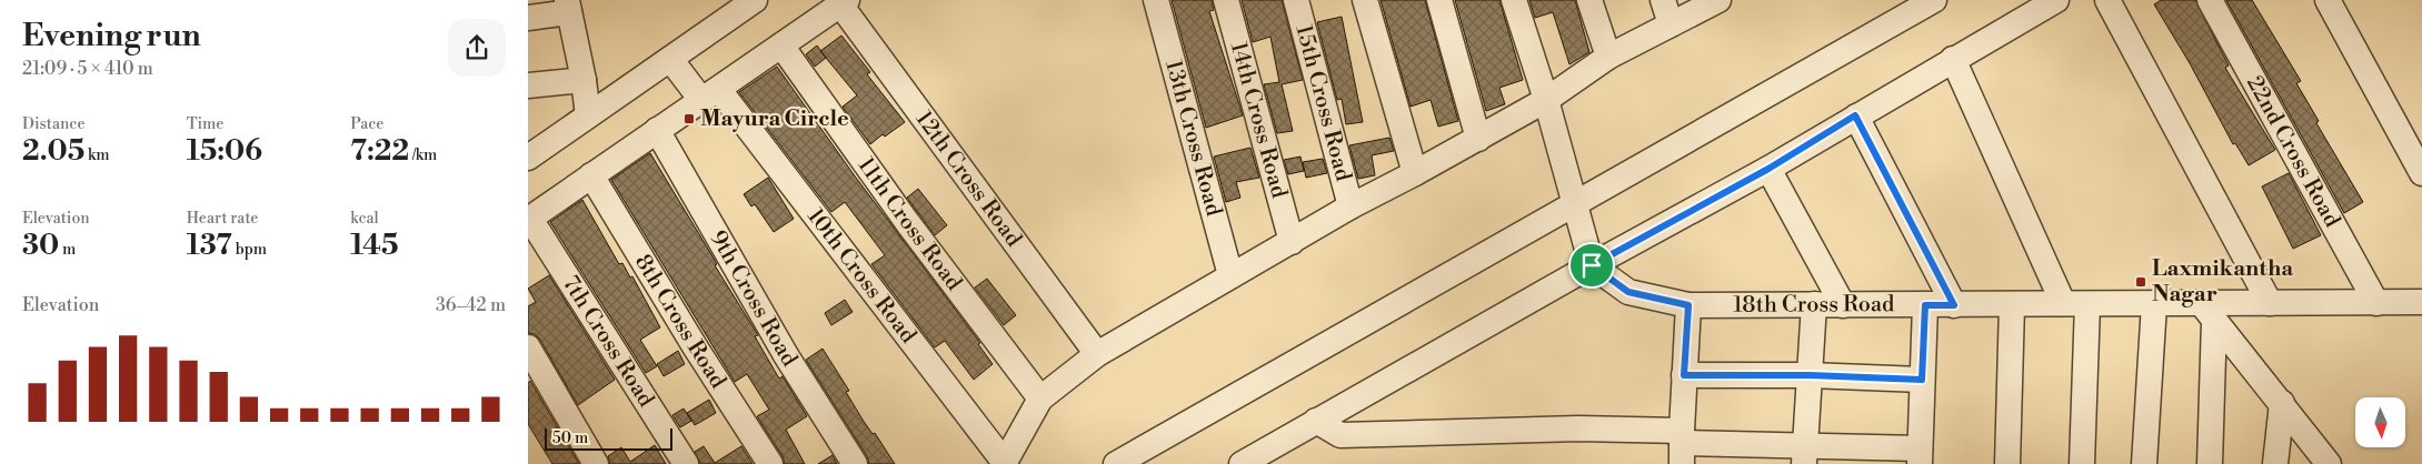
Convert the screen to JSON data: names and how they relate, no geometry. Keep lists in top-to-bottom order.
{
  "streets": {
    "street": [
      "15th Cross Road",
      "14th Cross Road",
      "13th Cross Road",
      "22nd Cross Road",
      "12th Cross Road",
      "11th Cross Road",
      "10th Cross Road",
      "9th Cross Road",
      "18th Cross Road",
      "8th Cross Road",
      "7th Cross Road"
    ]
  },
  "crossings": [
    ["22nd Cross Road", "18th Cross Road"]
  ],
  "places": {
    "transit": ["Mayura Circle", "Laxmikantha Nagar"]
  },
  "scale_bar": "50 m",
  "north": "bottom",
  "page": {
    "heading": ["Evening run", "21:09 · 5 × 410 m"],
    "stats": [
      ["Distance", "2.05 km"],
      ["Time", "15:06"],
      ["Pace", "7:22 /km"],
      ["Elevation", "30 m"],
      ["Heart rate", "137 bpm"],
      ["kcal", "145"]
    ],
    "chart": ["Elevation", "36–42 m"],
    "scale": "50 m"
  }
}
